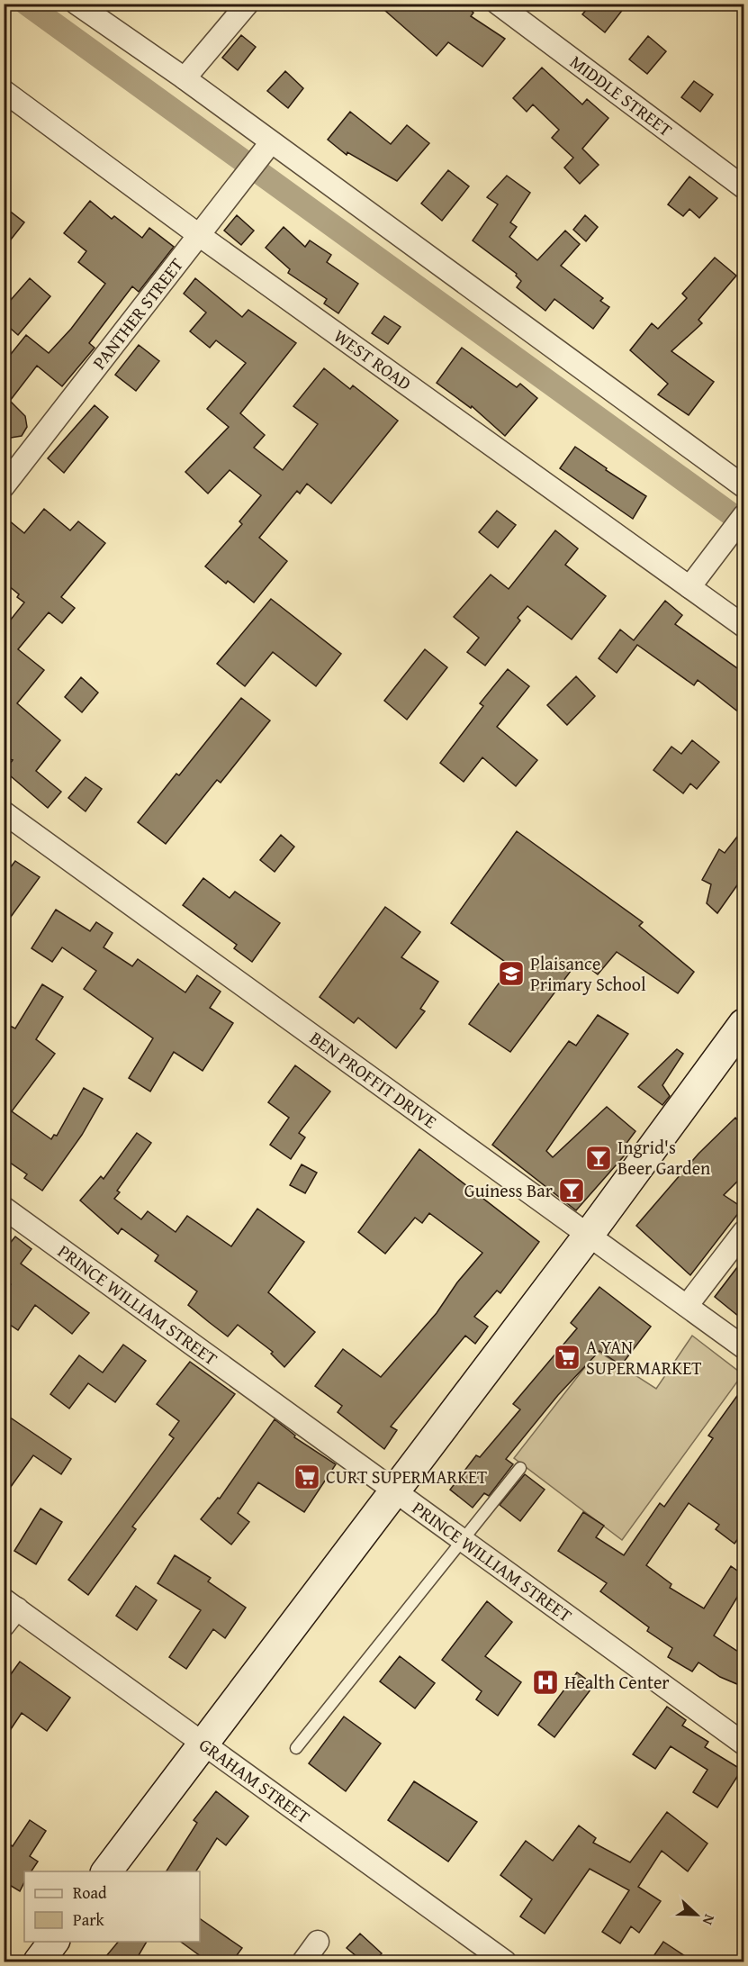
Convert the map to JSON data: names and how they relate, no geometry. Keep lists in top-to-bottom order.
{
  "streets": {
    "street": [
      "MIDDLE STREET",
      "PANTHER STREET",
      "WEST ROAD",
      "BEN PROFFIT DRIVE",
      "PRINCE WILLIAM STREET",
      "GRAHAM STREET"
    ]
  },
  "crossings": [
    ["PANTHER STREET", "WEST ROAD"]
  ],
  "places": {
    "school or university": ["Plaisance Primary School"],
    "bar": ["Ingrid's Beer Garden", "Guiness Bar"],
    "supermarket": ["A YAN SUPERMARKET", "CURT SUPERMARKET"],
    "hospital": ["Health Center"]
  },
  "legend": ["Road", "Park"],
  "north": "right"
}
